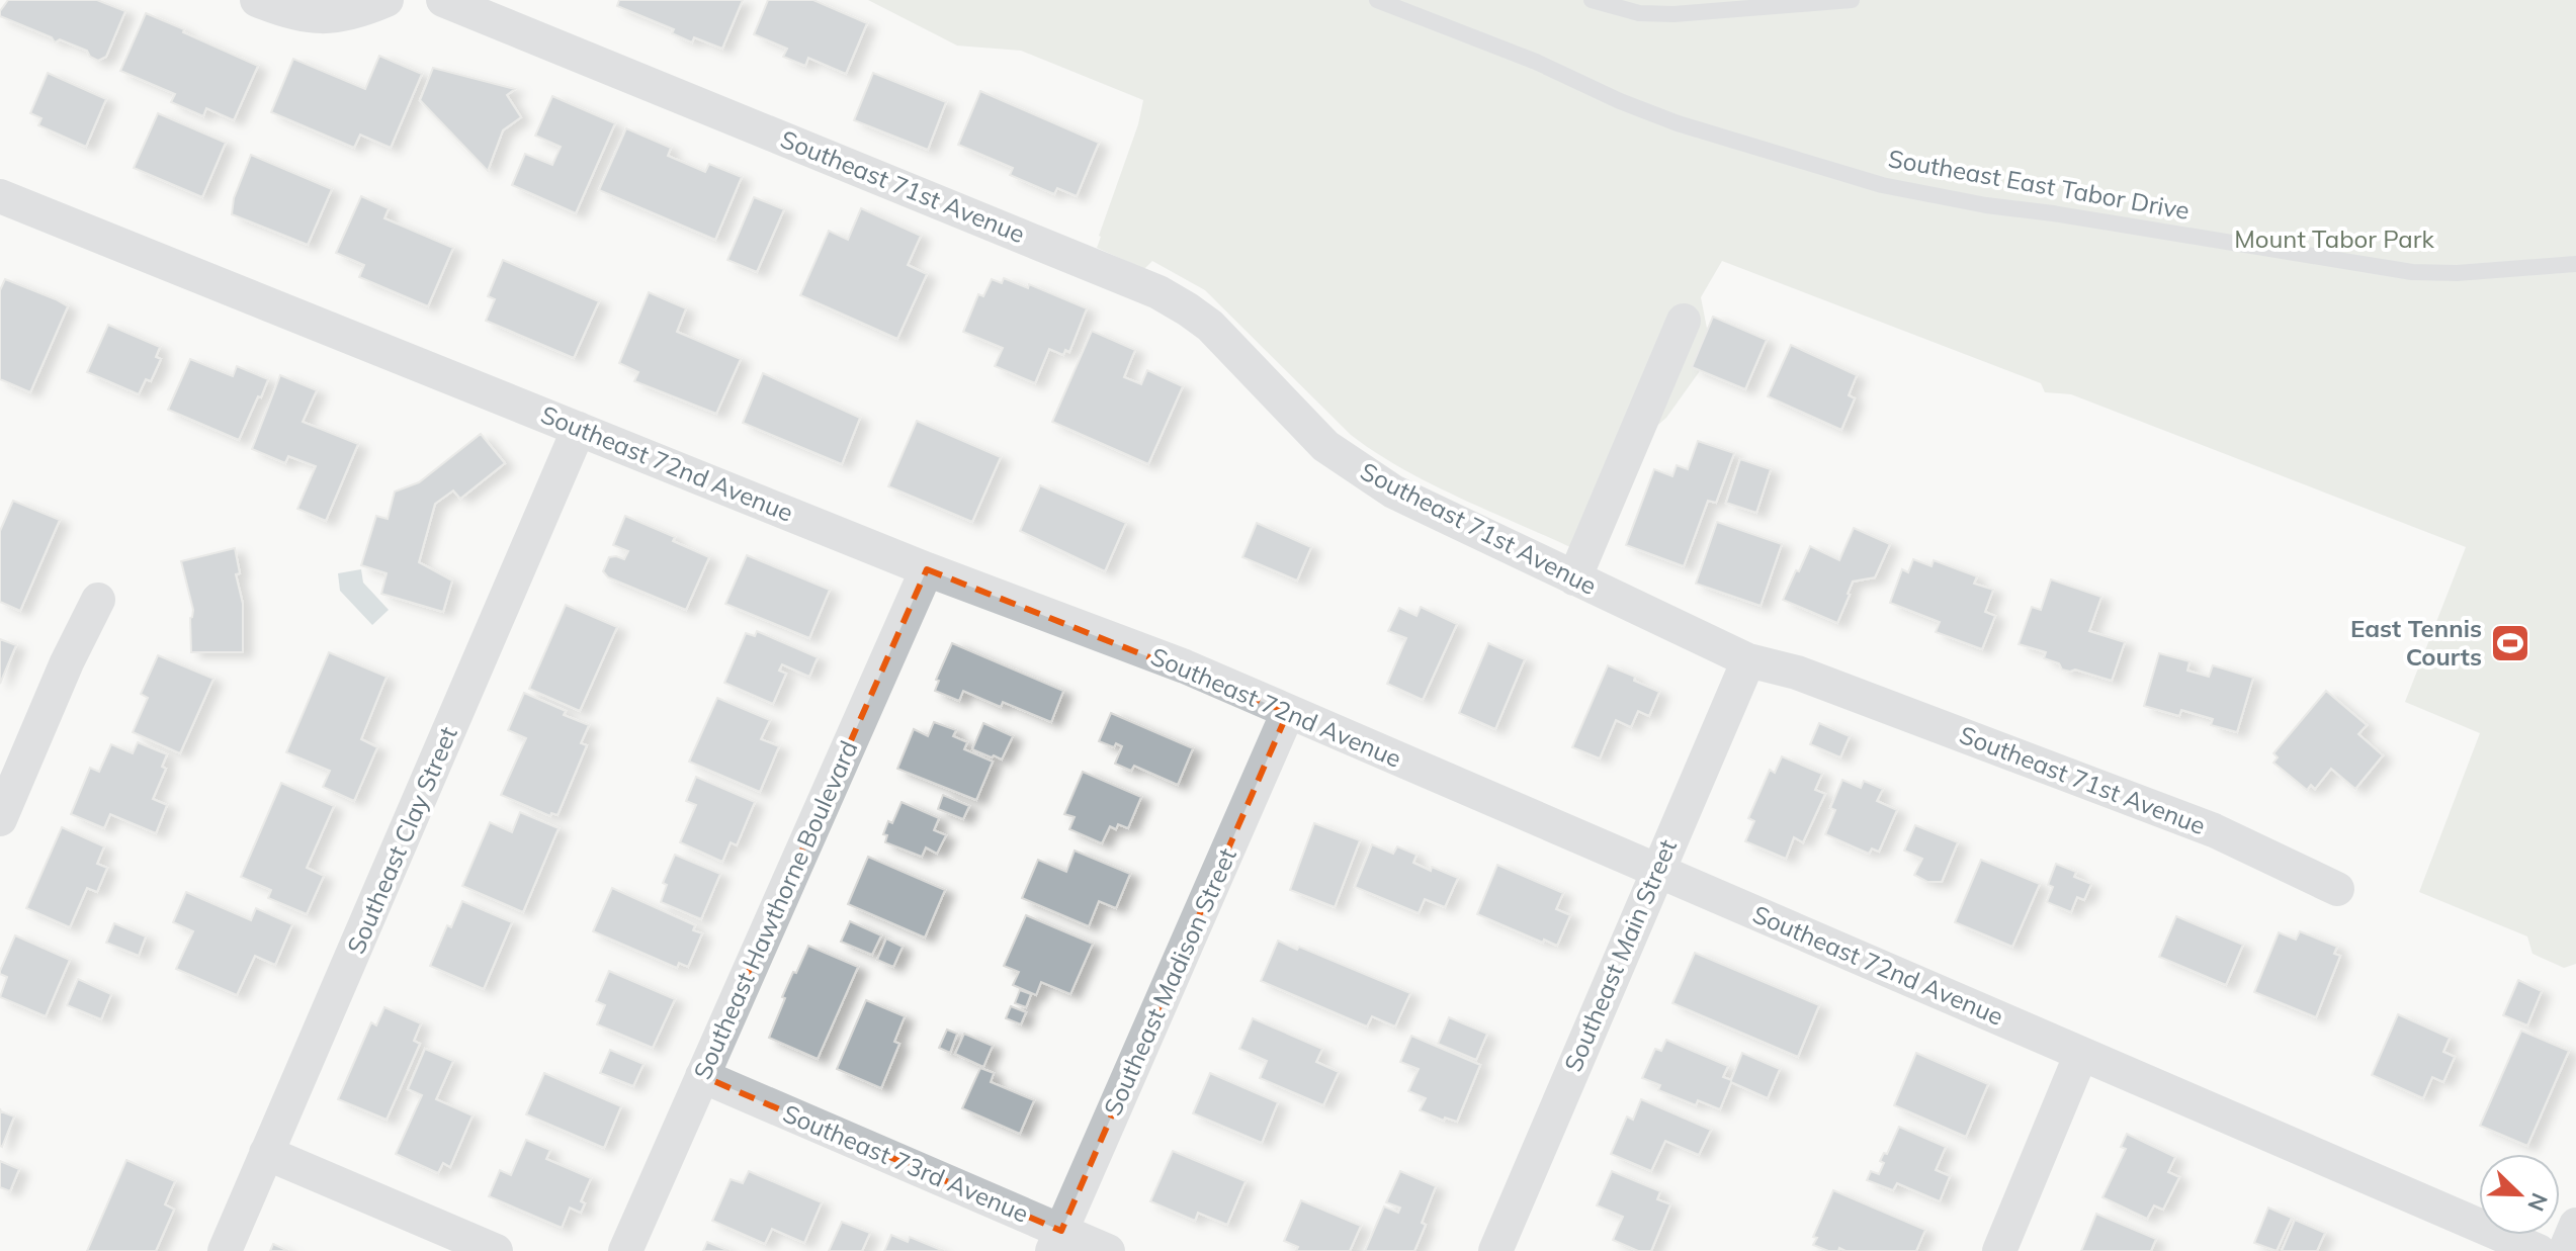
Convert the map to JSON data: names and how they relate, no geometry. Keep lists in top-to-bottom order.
{
  "streets": {
    "street": [
      "Southeast 71st Avenue",
      "Southeast 72nd Avenue",
      "Southeast Clay Street",
      "Southeast Hawthorne Boulevard",
      "Southeast Main Street",
      "Southeast Madison Street",
      "Southeast 73rd Avenue"
    ],
    "lane": ["Southeast East Tabor Drive"]
  },
  "crossings": [
    ["Southeast 71st Avenue", "Southeast Main Street"],
    ["Southeast 72nd Avenue", "Southeast Clay Street"],
    ["Southeast 72nd Avenue", "Southeast Hawthorne Boulevard"],
    ["Southeast 72nd Avenue", "Southeast Main Street"],
    ["Southeast 72nd Avenue", "Southeast Madison Street"],
    ["Southeast Hawthorne Boulevard", "Southeast 73rd Avenue"],
    ["Southeast Madison Street", "Southeast 73rd Avenue"]
  ],
  "parks": ["Mount Tabor Park"],
  "places": {
    "sports": ["East Tennis Courts"]
  },
  "north": "bottom right"
}
